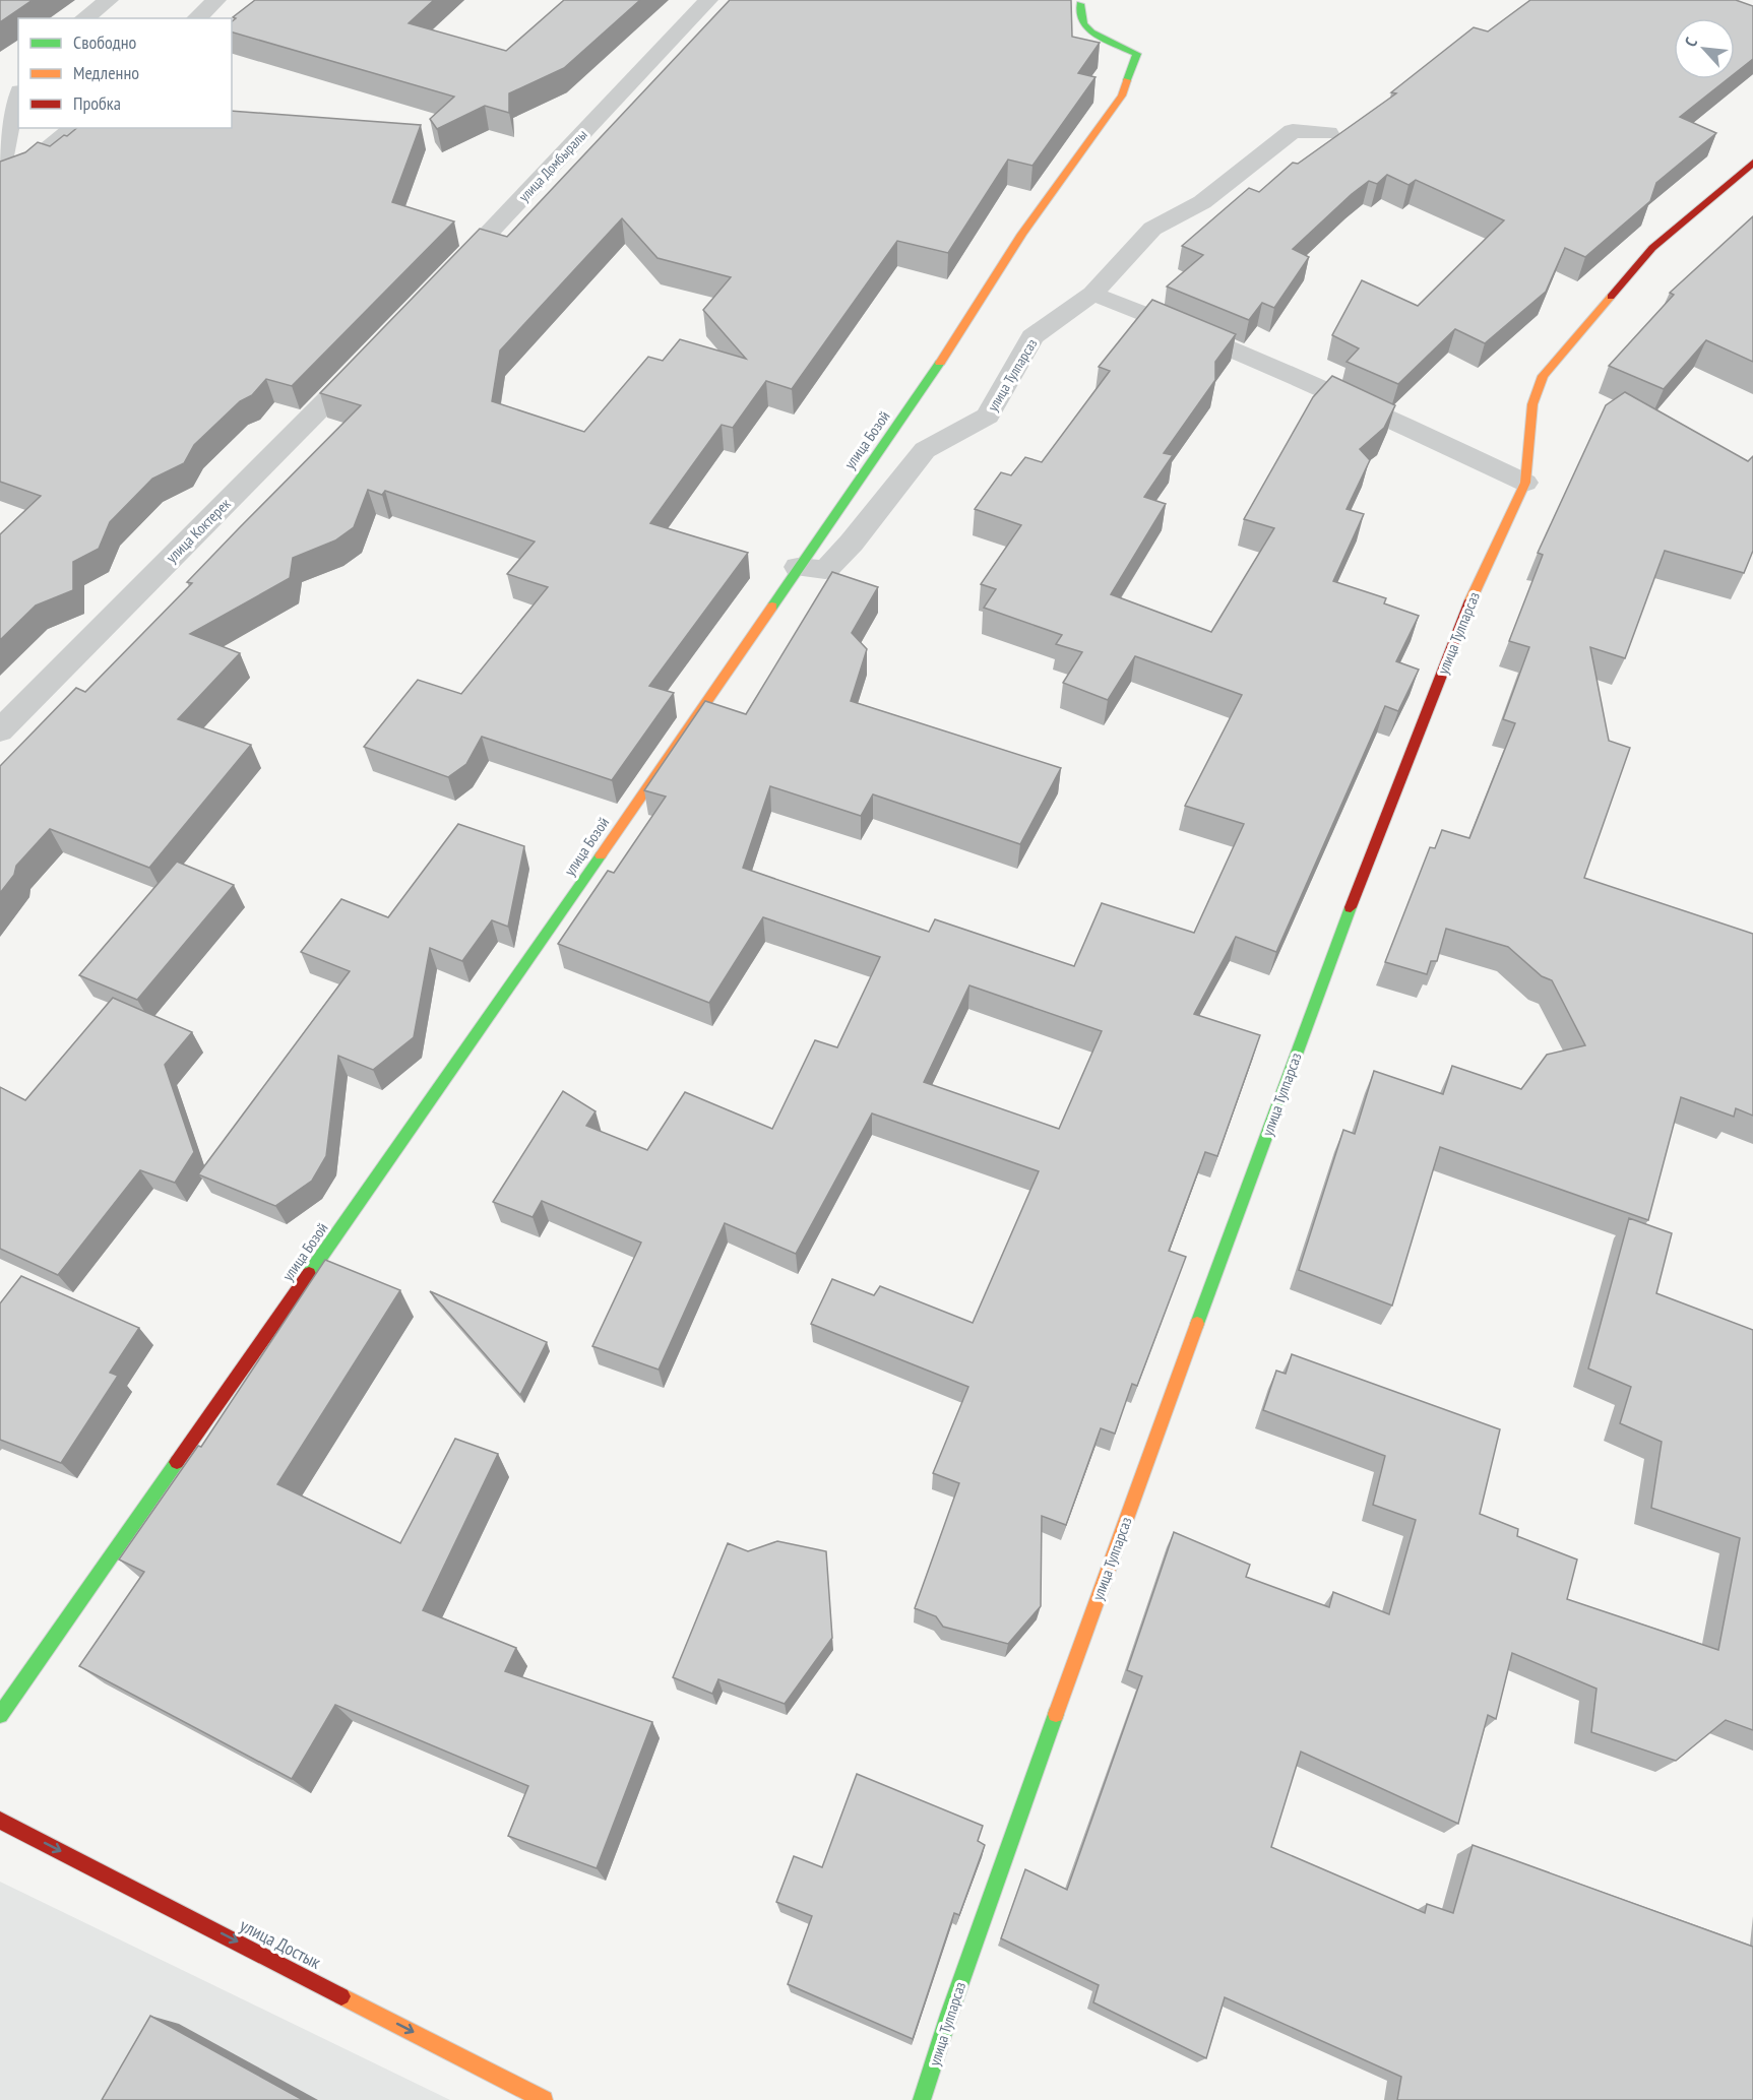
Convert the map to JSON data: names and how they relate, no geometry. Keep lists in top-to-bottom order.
{
  "streets": {
    "street": [
      "улица Домбыралы",
      "улица Тулпарсаз",
      "улица Бозой",
      "улица Коктерек",
      "улица Достык"
    ]
  },
  "crossings": [
    ["улица Тулпарсаз", "улица Бозой"]
  ],
  "one_way": ["улица Достык"],
  "legend": ["Свободно", "Медленно", "Пробка"],
  "north": "top left"
}
